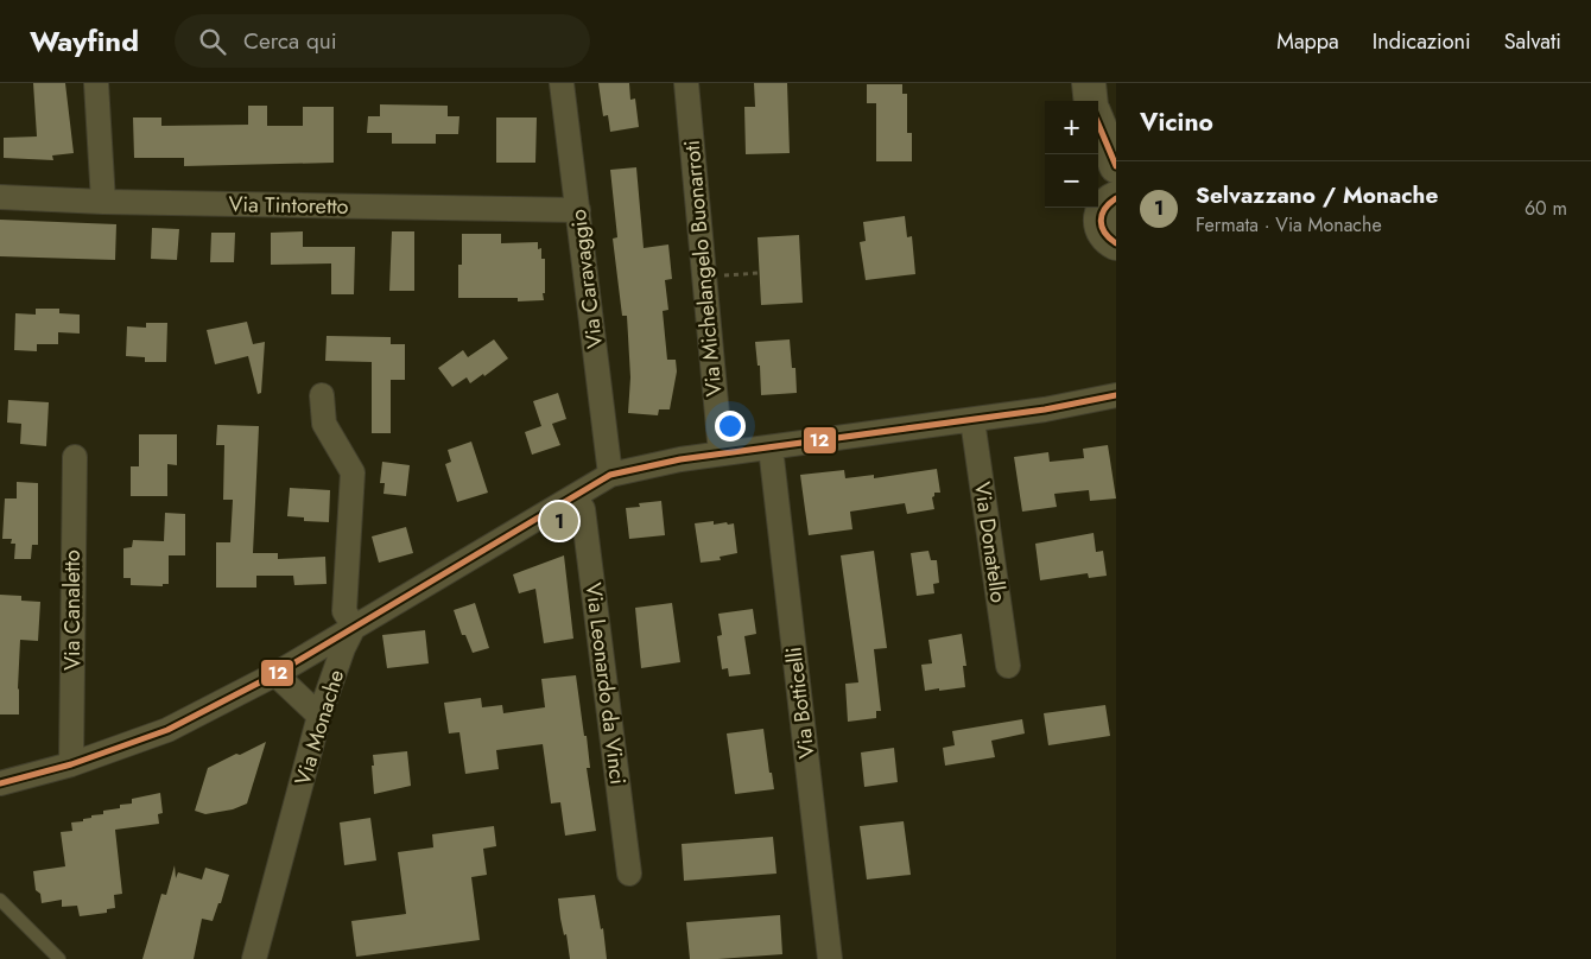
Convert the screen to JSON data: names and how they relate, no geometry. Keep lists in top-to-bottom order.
{
  "streets": {
    "street": [
      "Via Tintoretto",
      "Via Michelangelo Buonarroti",
      "Via Caravaggio",
      "Via Donatello",
      "Via Canaletto",
      "Via Leonardo da Vinci",
      "Via Botticelli",
      "Via Monache"
    ]
  },
  "crossings": [
    ["Via Tintoretto", "Via Caravaggio"]
  ],
  "lines": ["transit line 12"],
  "page": {
    "header": "Wayfind",
    "search": "Cerca qui",
    "nav": ["Mappa", "Indicazioni", "Salvati"],
    "heading": "Vicino",
    "map_buttons": ["+", "−"],
    "list": [
      {
        "mark": "1",
        "name": "Selvazzano / Monache",
        "note": "Fermata · Via Monache",
        "value": "60 m"
      }
    ],
    "pins": "1"
  }
}
